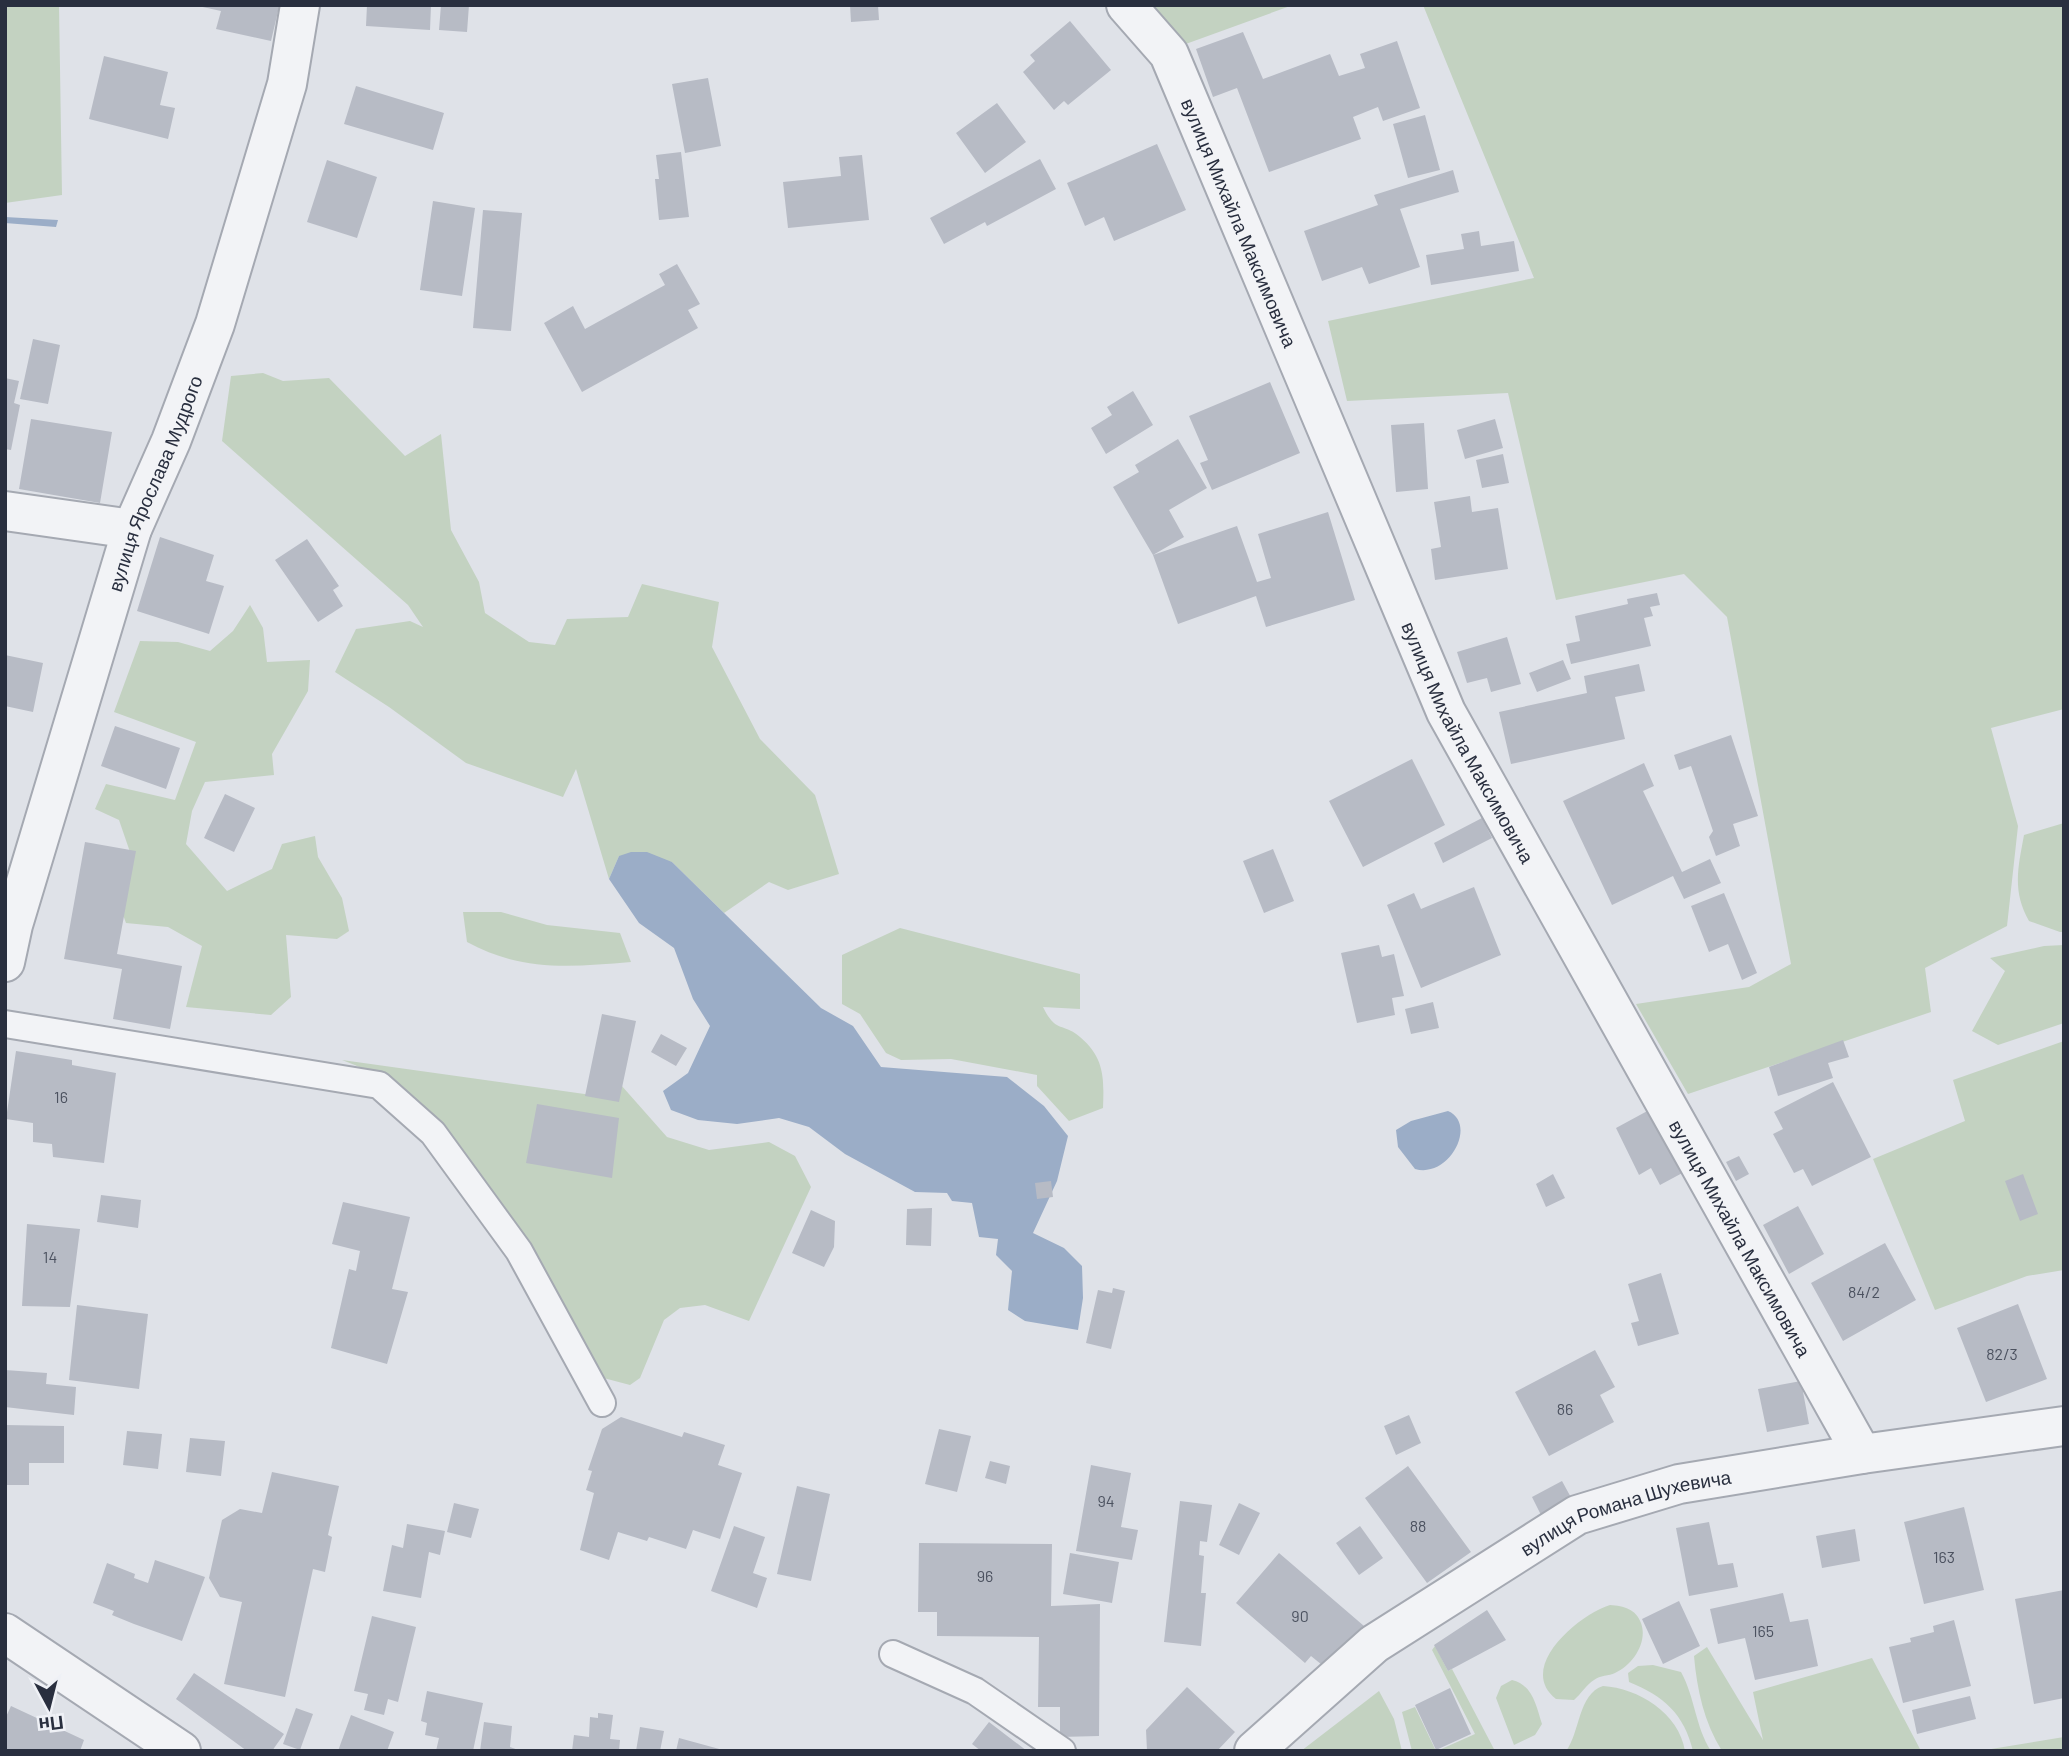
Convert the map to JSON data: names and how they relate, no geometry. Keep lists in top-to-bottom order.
{
  "streets": {
    "street": ["вулиця Михайла Максимовича", "вулиця Ярослава Мудрого", "вулиця Романа Шухевича"]
  },
  "crossings": [
    ["вулиця Михайла Максимовича", "вулиця Романа Шухевича"]
  ],
  "house_numbers": [
    "16",
    "14",
    "84/2",
    "82/3",
    "86",
    "94",
    "88",
    "163",
    "96",
    "90",
    "165"
  ],
  "north": "bottom"
}
